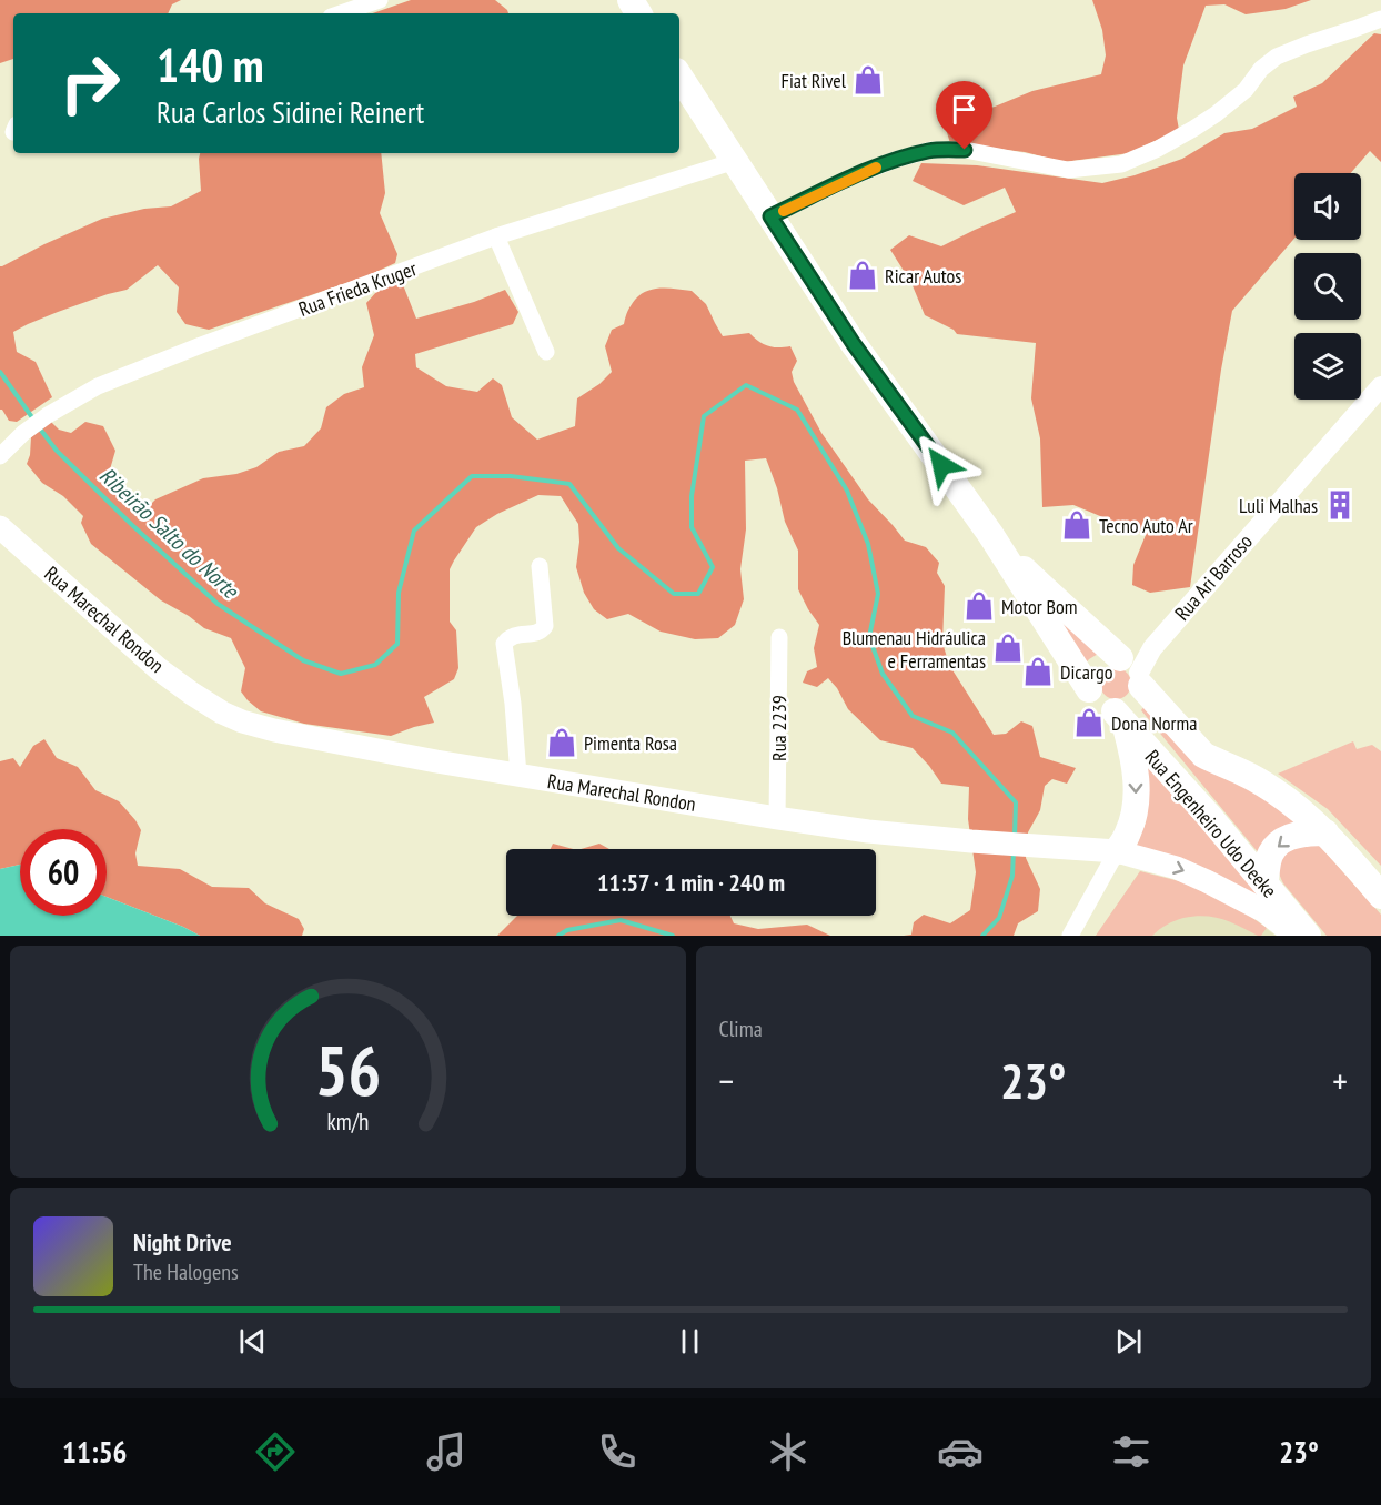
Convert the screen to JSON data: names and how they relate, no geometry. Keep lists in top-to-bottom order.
{
  "streets": {
    "main road": ["Rua Marechal Rondon", "Rua Engenheiro Udo Deeke"],
    "street": ["Rua Frieda Kruger", "Rua Ari Barroso", "Rua 2239"]
  },
  "crossings": [
    ["Rua Frieda Kruger", "Rua Engenheiro Udo Deeke"],
    ["Rua Ari Barroso", "Rua Engenheiro Udo Deeke"],
    ["Rua Marechal Rondon", "Rua 2239"]
  ],
  "water": ["Ribeirão Salto do Norte"],
  "places": {
    "shop": [
      "Fiat Rivel",
      "Ricar Autos",
      "Tecno Auto Ar",
      "Motor Bom",
      "Blumenau Hidráulica e Ferramentas",
      "Dicargo",
      "Dona Norma",
      "Pimenta Rosa"
    ],
    "building": ["Luli Malhas"]
  },
  "page": {
    "turn": ["140 m", "Rua Carlos Sidinei Reinert"],
    "limit": "60",
    "trip": "11:57 · 1 min · 240 m",
    "tile": "Clima",
    "heat": ["−", "23°", "+"],
    "song": ["Night Drive", "The Halogens"],
    "tabs": ["11:56", "23°"],
    "gauge": ["56", "km/h"]
  }
}
